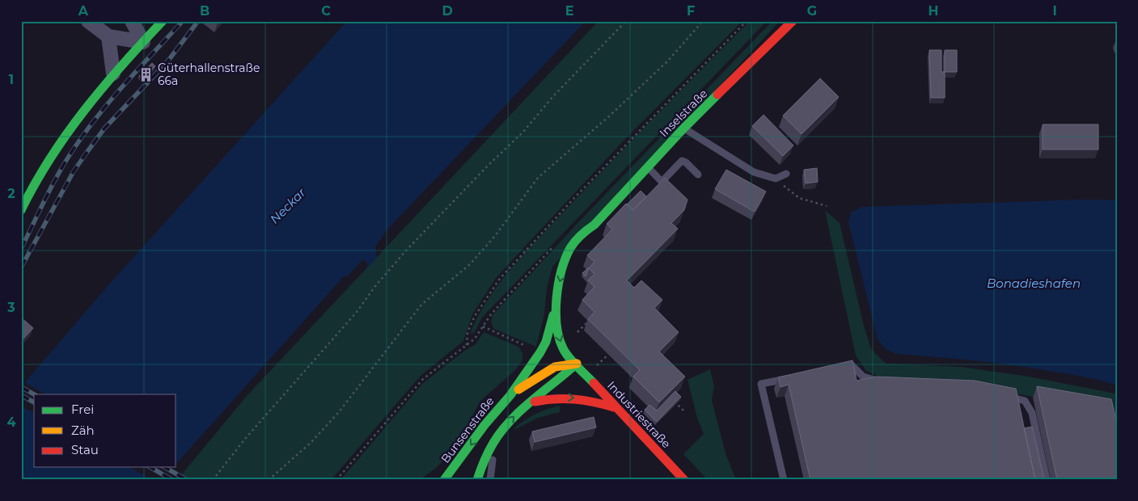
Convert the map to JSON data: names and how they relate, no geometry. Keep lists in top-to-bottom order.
{
  "streets": {
    "street": ["Inselstraße", "Industriestraße", "Bunsenstraße"]
  },
  "crossings": [
    ["Inselstraße", "Industriestraße"],
    ["Inselstraße", "Bunsenstraße"],
    ["Industriestraße", "Bunsenstraße"]
  ],
  "water": ["Neckar", "Bonadieshafen"],
  "places": {
    "building": ["Güterhallenstraße 66a"]
  },
  "legend": ["Frei", "Zäh", "Stau"],
  "grid": {
    "columns": [
      "A",
      "B",
      "C",
      "D",
      "E",
      "F",
      "G",
      "H",
      "I"
    ],
    "rows": [
      "1",
      "2",
      "3",
      "4"
    ]
  }
}
